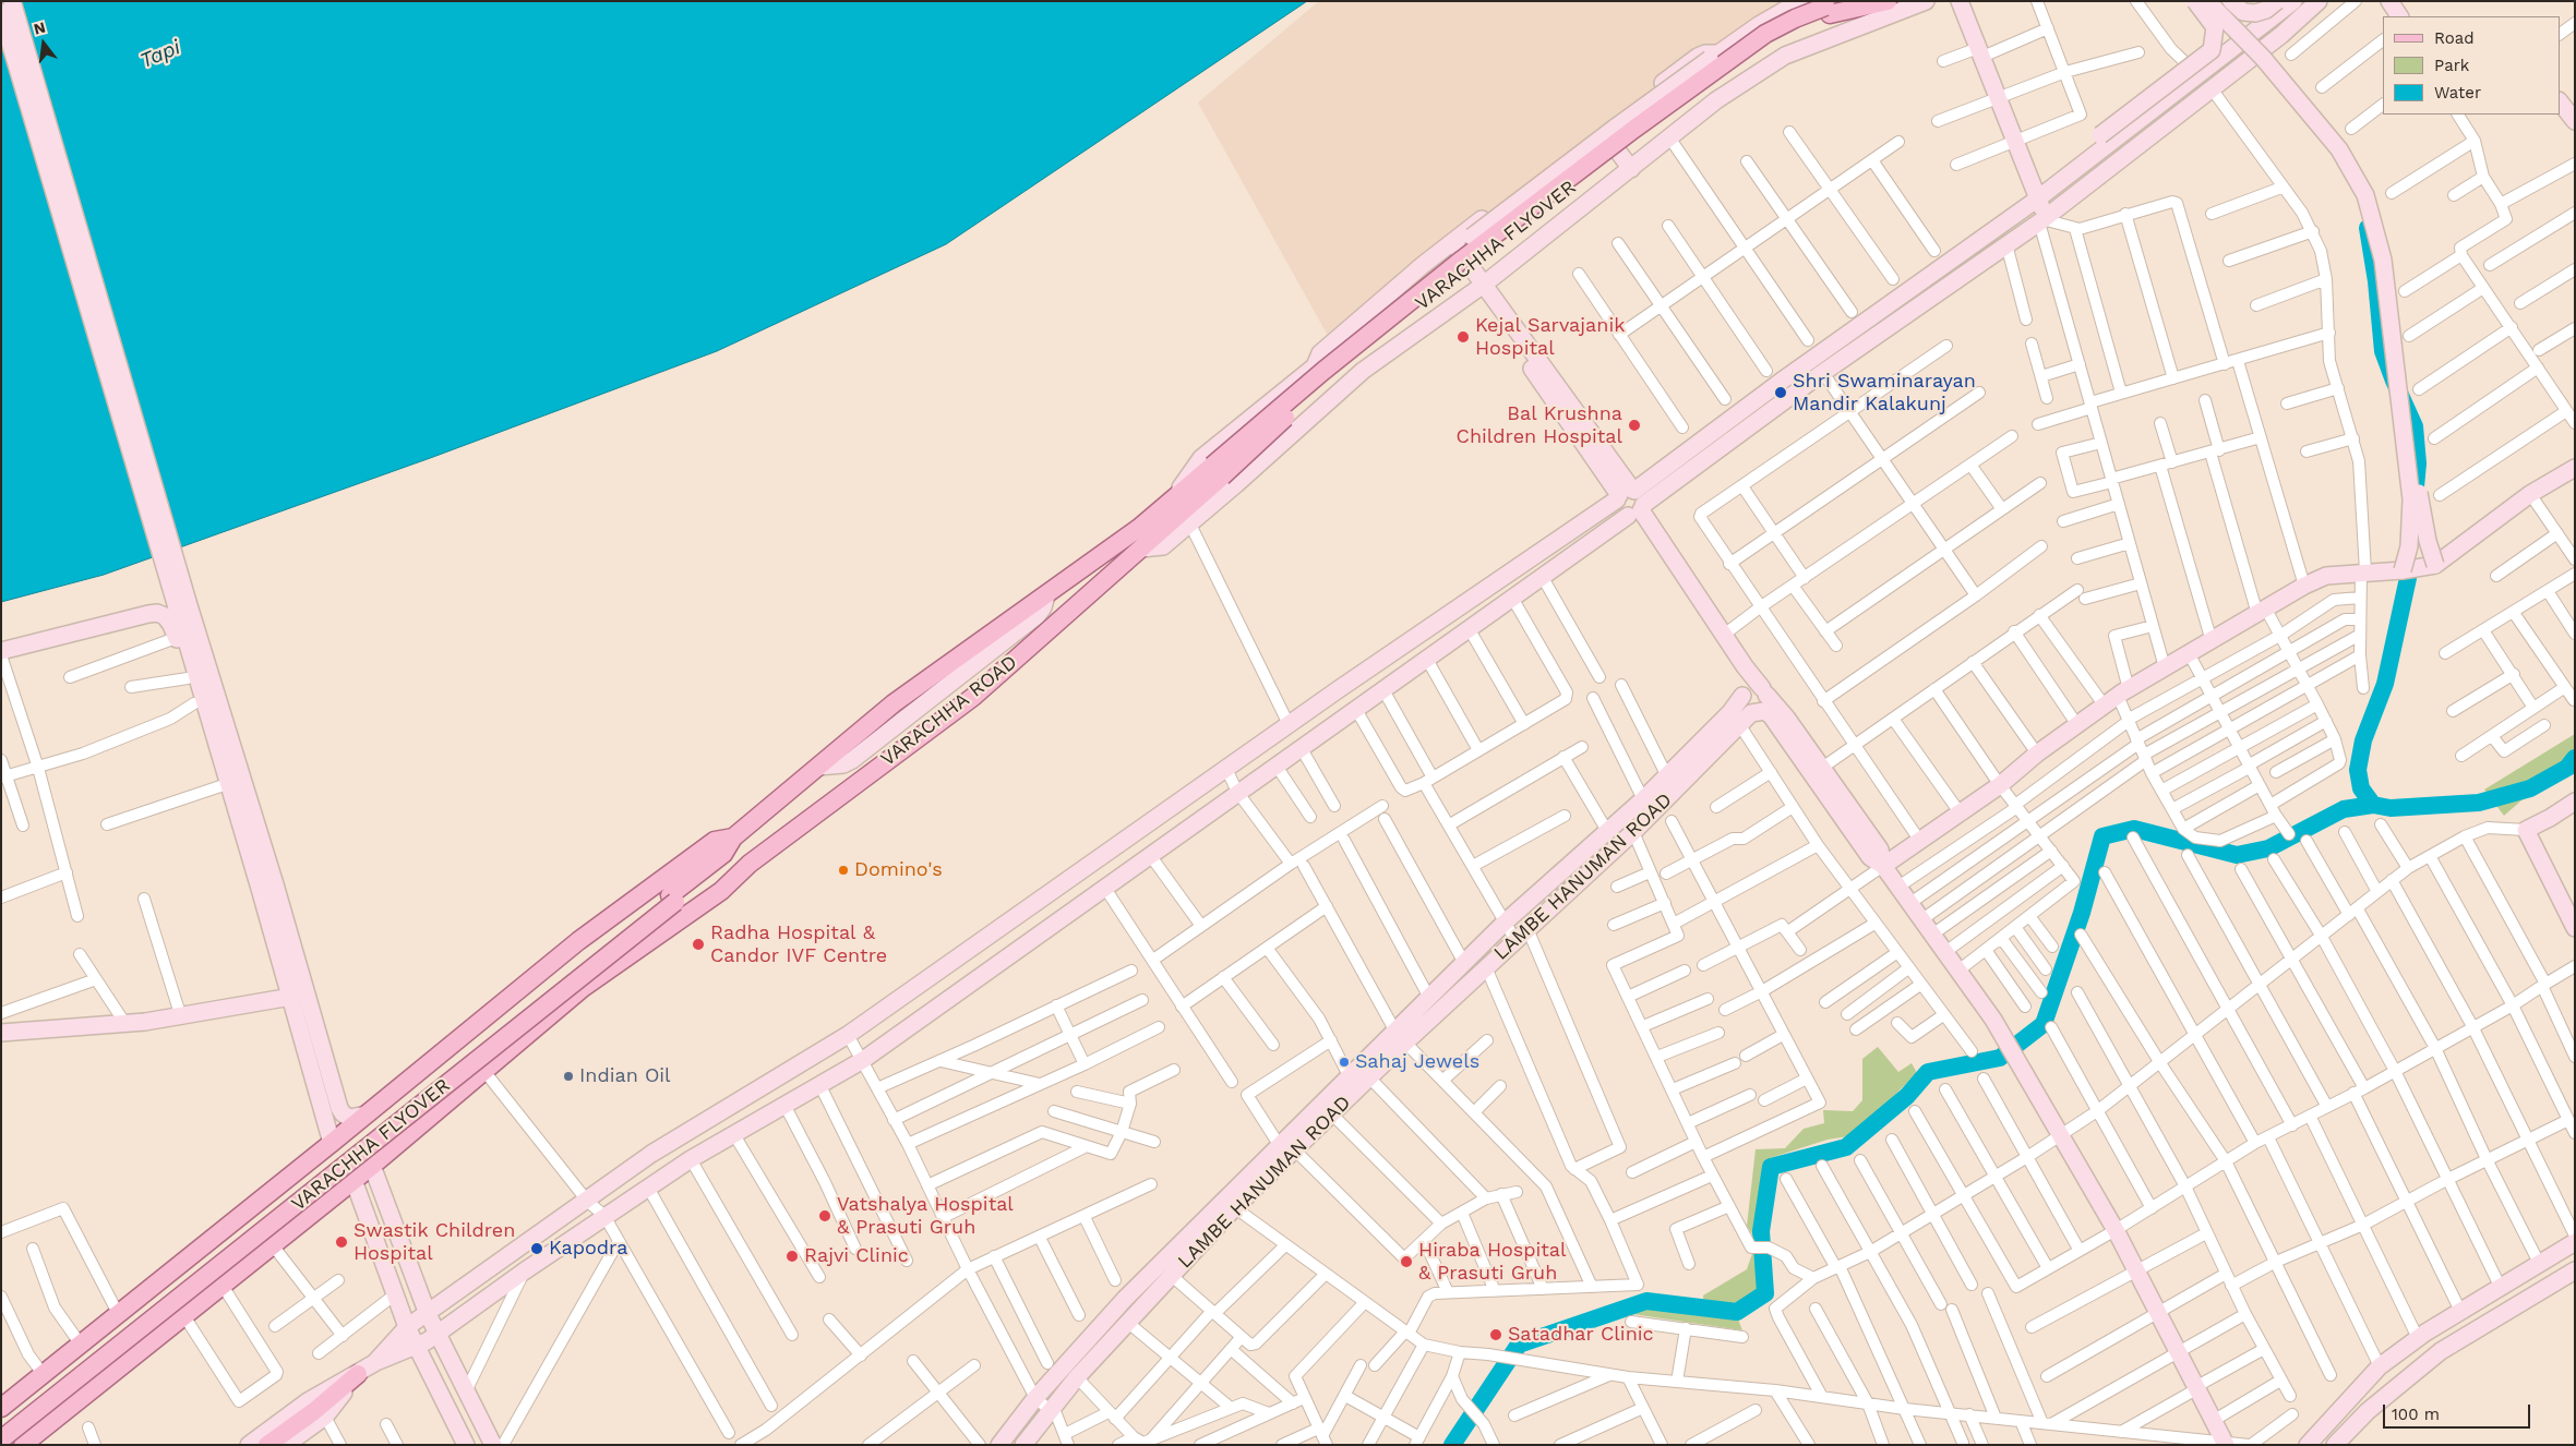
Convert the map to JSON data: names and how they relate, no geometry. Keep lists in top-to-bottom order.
{
  "streets": {
    "main road": ["VARACHHA FLYOVER", "VARACHHA ROAD"],
    "street": ["LAMBE HANUMAN ROAD"]
  },
  "crossings": [
    ["VARACHHA FLYOVER", "VARACHHA ROAD"]
  ],
  "water": ["Tapi"],
  "places": [
    "Kejal Sarvajanik Hospital",
    "Shri Swaminarayan Mandir Kalakunj",
    "Bal Krushna Children Hospital",
    "Domino's",
    "Radha Hospital & Candor IVF Centre",
    "Sahaj Jewels",
    "Indian Oil",
    "Vatshalya Hospital & Prasuti Gruh",
    "Swastik Children Hospital",
    "Kapodra",
    "Rajvi Clinic",
    "Hiraba Hospital & Prasuti Gruh",
    "Satadhar Clinic"
  ],
  "legend": ["Road", "Park", "Water"],
  "scale_bar": "100 m",
  "north": "top"
}
